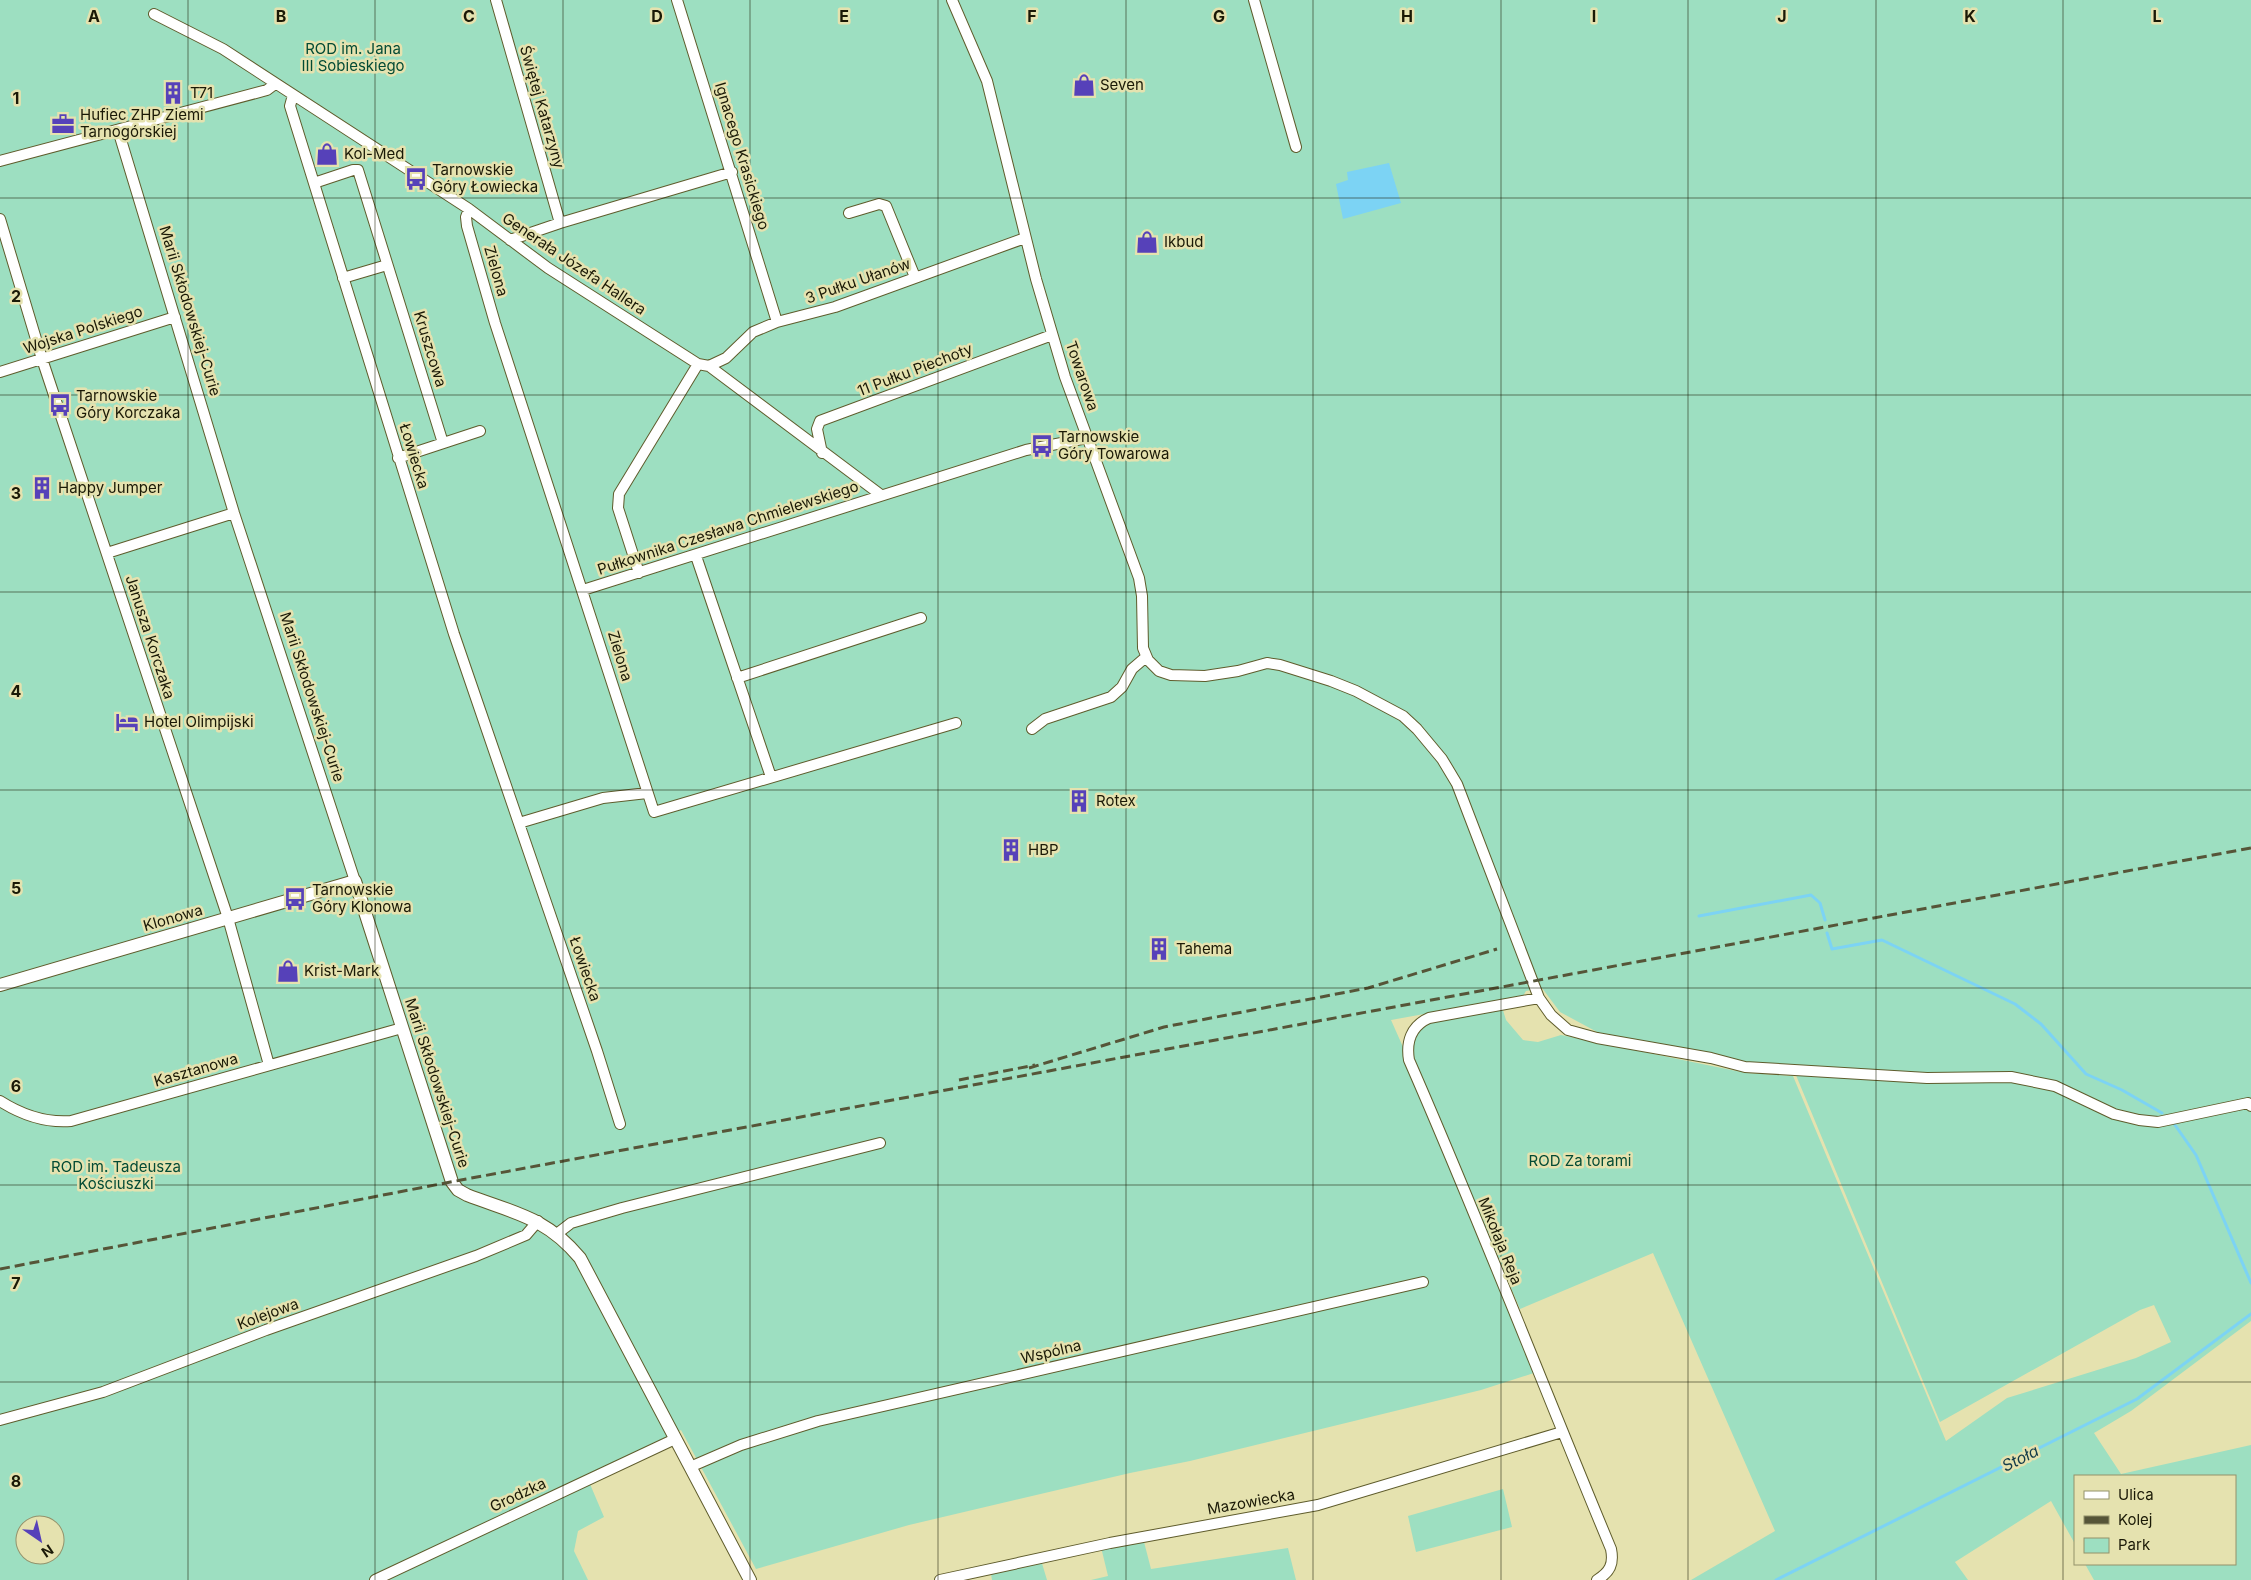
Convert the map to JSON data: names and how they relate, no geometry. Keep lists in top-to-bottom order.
{
  "streets": {
    "street": [
      "Świętej Katarzyny",
      "Ignacego Krasickiego",
      "Generała Józefa Hallera",
      "Zielona",
      "3 Pułku Ułanów",
      "Marii Skłodowskiej-Curie",
      "Wojska Polskiego",
      "Kruszcowa",
      "11 Pułku Piechoty",
      "Towarowa",
      "Łowiecka",
      "Pułkownika Czesława Chmielewskiego",
      "Janusza Korczaka",
      "Klonowa",
      "Kasztanowa",
      "Mikołaja Reja",
      "Kolejowa",
      "Wspólna",
      "Grodzka",
      "Mazowiecka"
    ]
  },
  "crossings": [
    ["Ignacego Krasickiego", "3 Pułku Ułanów"],
    ["Generała Józefa Hallera", "Zielona"],
    ["Generała Józefa Hallera", "3 Pułku Ułanów"],
    ["Generała Józefa Hallera", "11 Pułku Piechoty"],
    ["Generała Józefa Hallera", "Łowiecka"],
    ["Generała Józefa Hallera", "Pułkownika Czesława Chmielewskiego"],
    ["Zielona", "Pułkownika Czesława Chmielewskiego"],
    ["3 Pułku Ułanów", "Towarowa"],
    ["Marii Skłodowskiej-Curie", "Wojska Polskiego"],
    ["Marii Skłodowskiej-Curie", "Klonowa"],
    ["Marii Skłodowskiej-Curie", "Kasztanowa"],
    ["Marii Skłodowskiej-Curie", "Kolejowa"],
    ["Wojska Polskiego", "Janusza Korczaka"],
    ["Kruszcowa", "Łowiecka"],
    ["11 Pułku Piechoty", "Towarowa"],
    ["Janusza Korczaka", "Klonowa"],
    ["Janusza Korczaka", "Kasztanowa"],
    ["Mikołaja Reja", "Mazowiecka"]
  ],
  "water": ["Stoła"],
  "parks": ["ROD im. Jana III Sobieskiego", "ROD Za torami", "ROD im. Tadeusza Kościuszki"],
  "places": {
    "shop": [
      "Seven",
      "Kol-Med",
      "Ikbud",
      "Krist-Mark"
    ],
    "building": [
      "T71",
      "Happy Jumper",
      "Rotex",
      "HBP",
      "Tahema"
    ],
    "office": ["Hufiec ZHP Ziemi Tarnogórskiej"],
    "bus stop": [
      "Tarnowskie Góry Łowiecka",
      "Tarnowskie Góry Korczaka",
      "Tarnowskie Góry Towarowa",
      "Tarnowskie Góry Klonowa"
    ],
    "hotel": ["Hotel Olimpijski"]
  },
  "legend": ["Ulica", "Kolej", "Park"],
  "north": "bottom right",
  "grid": {
    "columns": [
      "A",
      "B",
      "C",
      "D",
      "E",
      "F",
      "G",
      "H",
      "I",
      "J",
      "K",
      "L"
    ],
    "rows": [
      "1",
      "2",
      "3",
      "4",
      "5",
      "6",
      "7",
      "8"
    ]
  }
}
